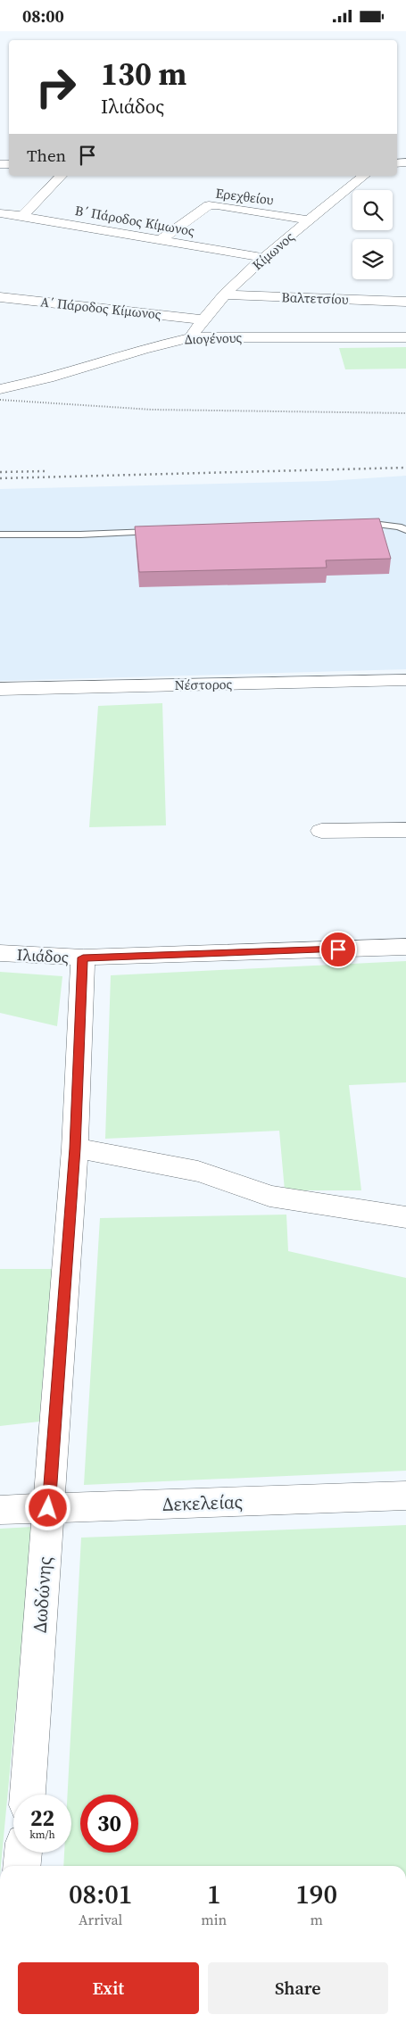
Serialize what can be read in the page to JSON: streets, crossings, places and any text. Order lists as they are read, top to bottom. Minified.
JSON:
{"streets":{"street":["Ερεχθείου","Β΄ Πάροδος Κίμωνος","Κίμωνος","Βαλτετσίου","Α΄ Πάροδος Κίμωνος","Διογένους","Νέστορος","Ιλιάδος","Δεκελείας","Δωδώνης"]},"crossings":[["Ερεχθείου","Β΄ Πάροδος Κίμωνος"],["Ερεχθείου","Κίμωνος"],["Β΄ Πάροδος Κίμωνος","Κίμωνος"],["Κίμωνος","Βαλτετσίου"],["Κίμωνος","Α΄ Πάροδος Κίμωνος"],["Κίμωνος","Διογένους"],["Ιλιάδος","Δωδώνης"],["Δεκελείας","Δωδώνης"]],"page":{"status":"08:00","turn":["130 m","Ιλιάδος"],"then":"Then","speed":"22 km/h","limit":"30","eta":["08:01","Arrival","1","min","190","m"],"buttons":["Exit","Share"]}}
